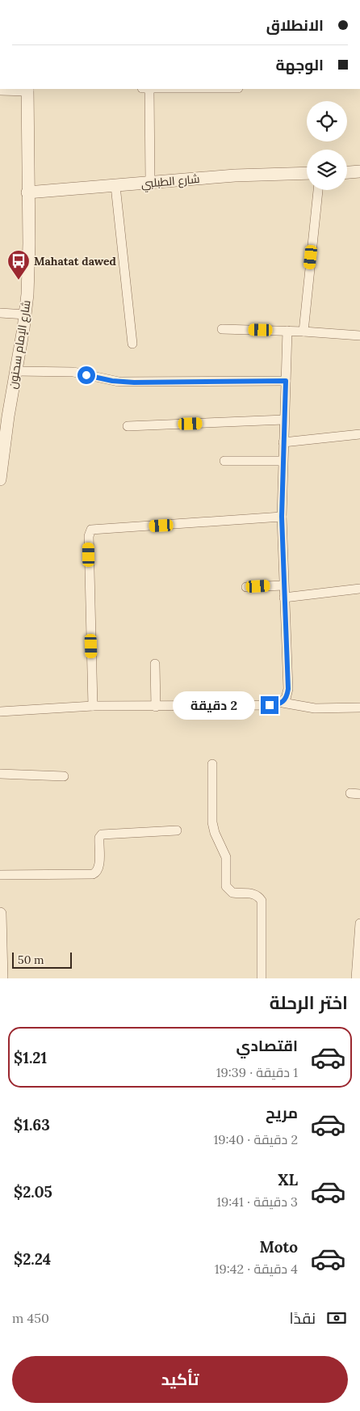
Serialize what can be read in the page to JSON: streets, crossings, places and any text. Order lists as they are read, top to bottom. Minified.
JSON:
{"streets":{"street":["شارع الطبلبي","شارع الإمام سحنون"]},"crossings":[["شارع الطبلبي","شارع الإمام سحنون"]],"places":{"bus stop":["Mahatat dawed"]},"scale_bar":"50 m","page":{"banner":["الانطلاق","الوجهة"],"bubble":"2 دقيقة","scale":"50 m","heading":"اختر الرحلة","list":[{"name":"اقتصادي","note":"1 دقيقة · 19:39","value":"$1.21"},{"name":"مريح","note":"2 دقيقة · 19:40","value":"$1.63"},{"name":"XL","note":"3 دقيقة · 19:41","value":"$2.05"},{"name":"Moto","note":"4 دقيقة · 19:42","value":"$2.24"}],"pay":["نقدًا","450 m"],"buttons":"تأكيد"}}
